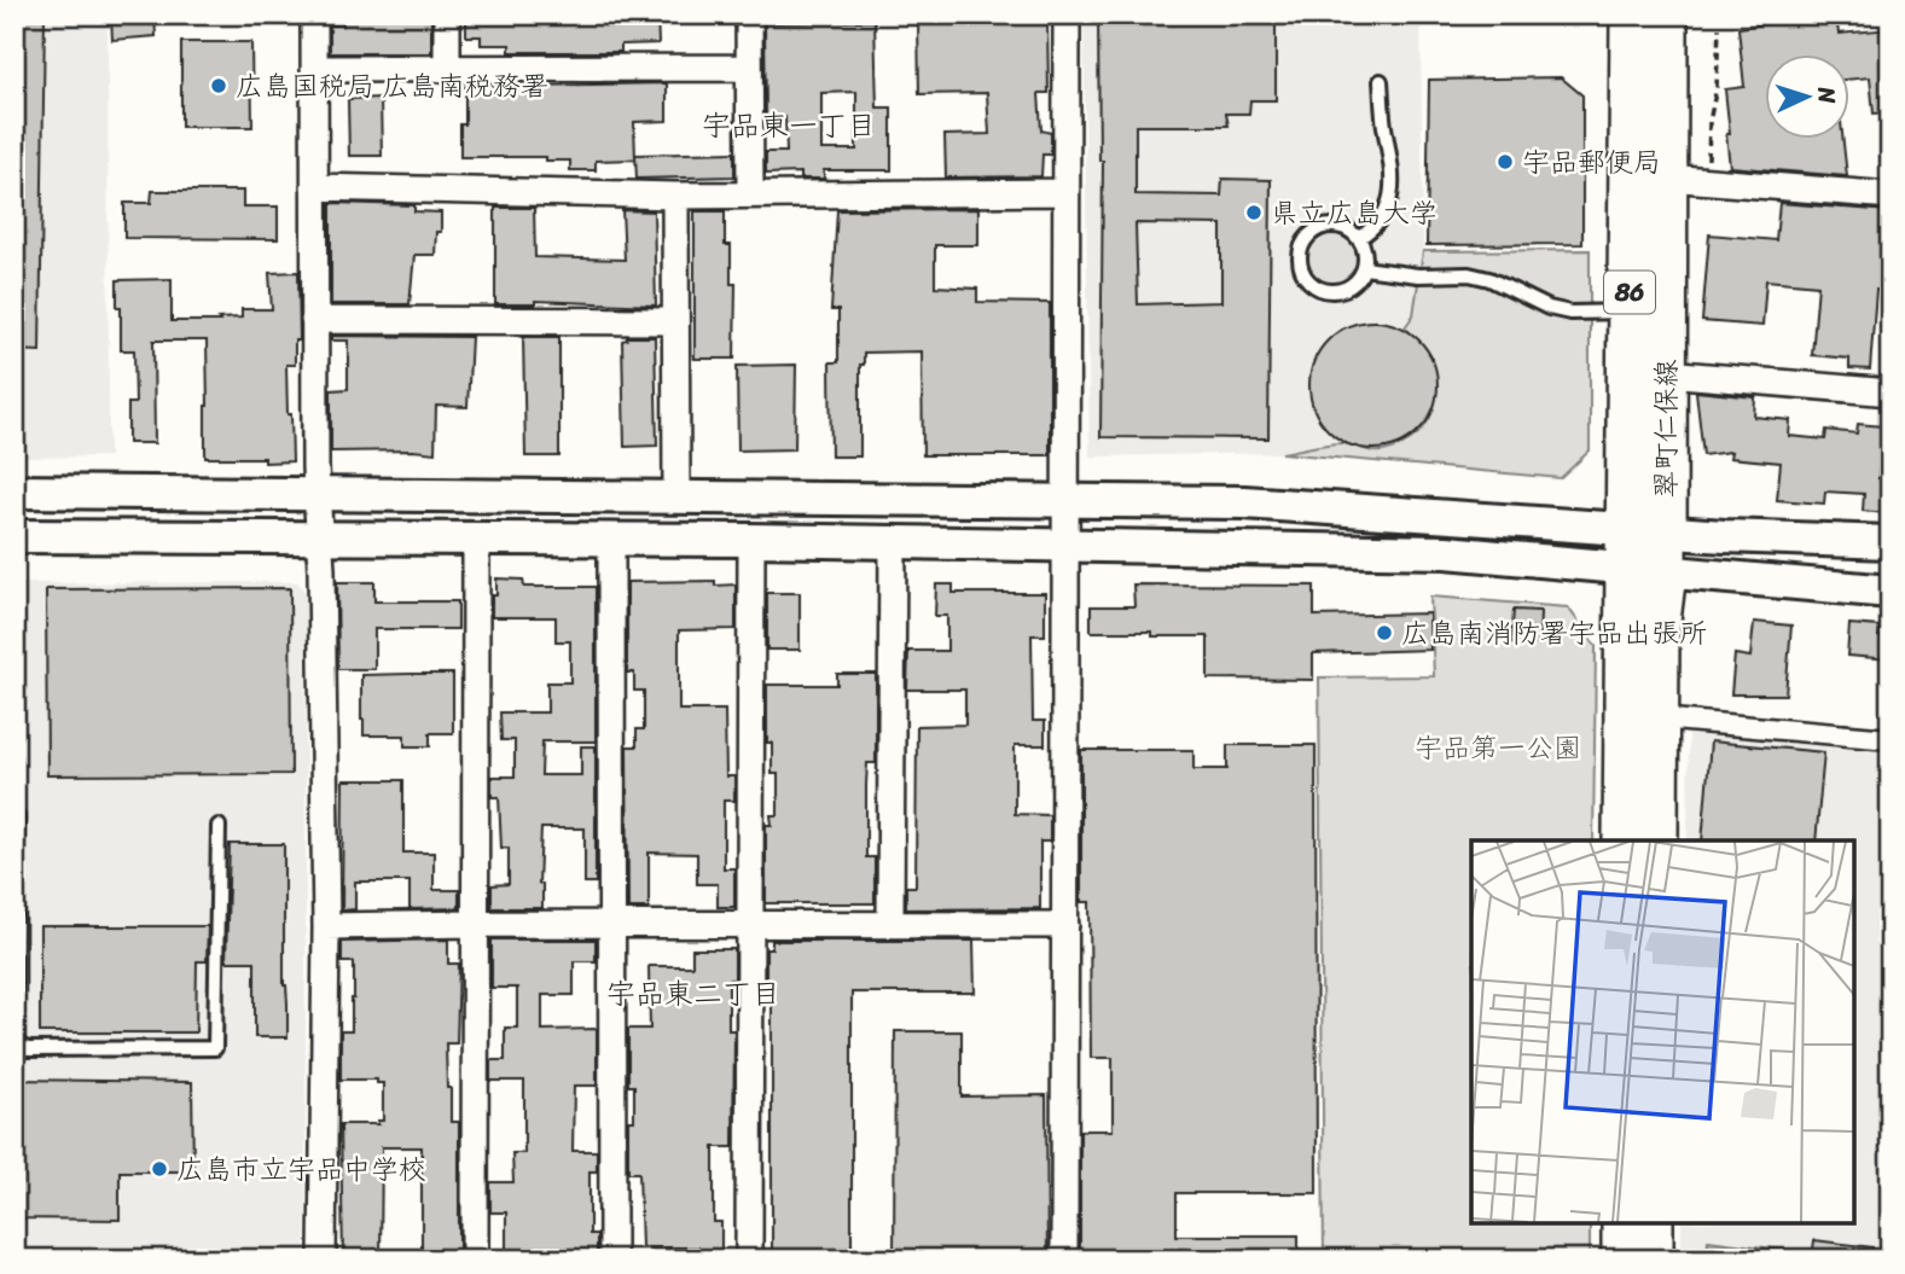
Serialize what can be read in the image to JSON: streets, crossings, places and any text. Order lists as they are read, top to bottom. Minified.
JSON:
{"streets":{"main road":["86","翠町仁保線"]},"districts":["宇品東一丁目","宇品東二丁目"],"parks":["宇品第一公園"],"places":["広島国税局 広島南税務署","宇品郵便局","県立広島大学","広島南消防署宇品出張所","広島市立宇品中学校"],"north":"right"}
